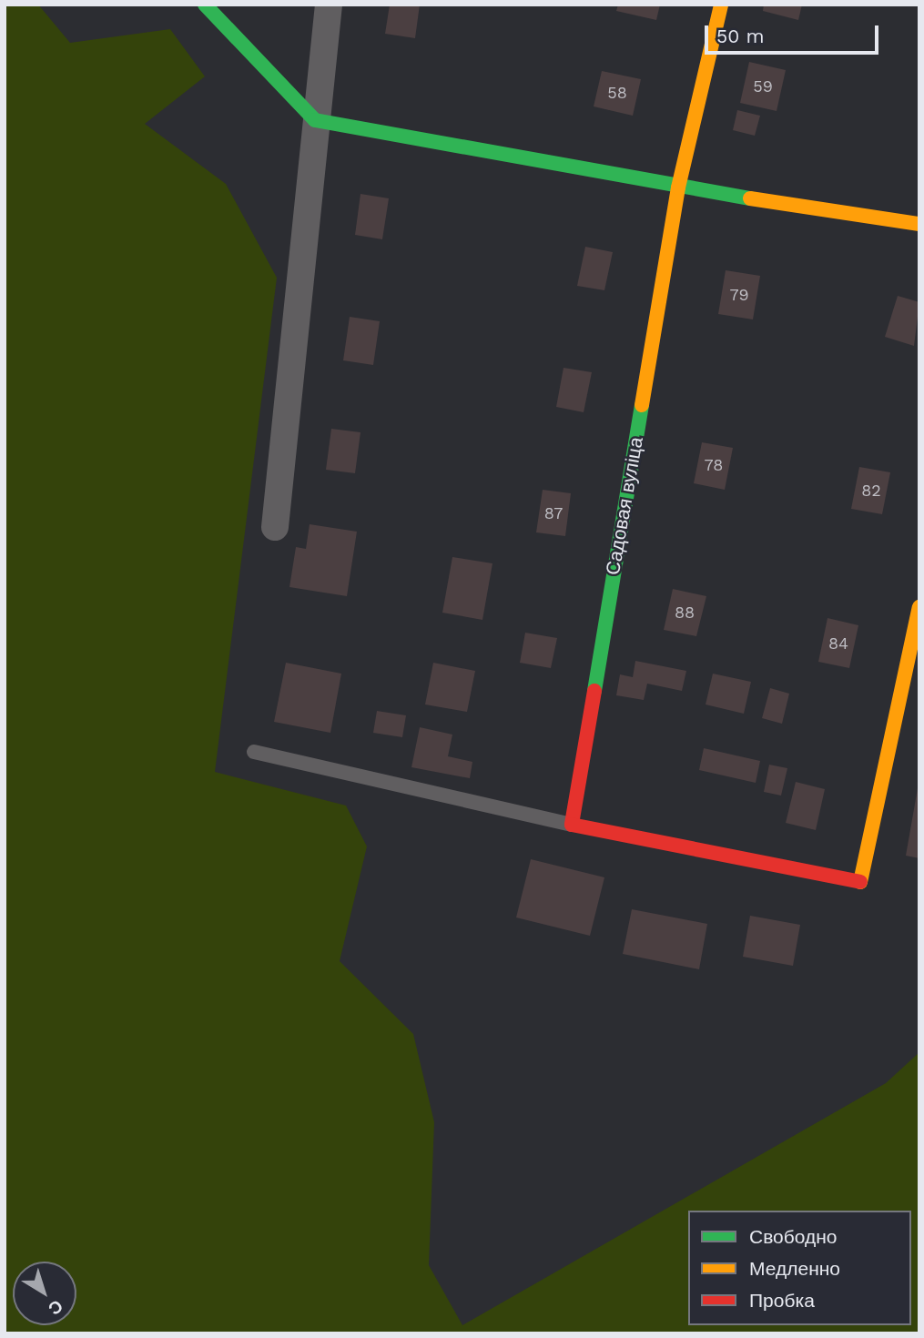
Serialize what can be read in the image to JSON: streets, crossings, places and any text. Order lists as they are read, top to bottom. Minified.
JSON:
{"streets":{"street":["Садовая вуліца"]},"house_numbers":["59","58","79","78","82","87","88","84"],"legend":["Свободно","Медленно","Пробка"],"scale_bar":"50 m","north":"bottom right"}
